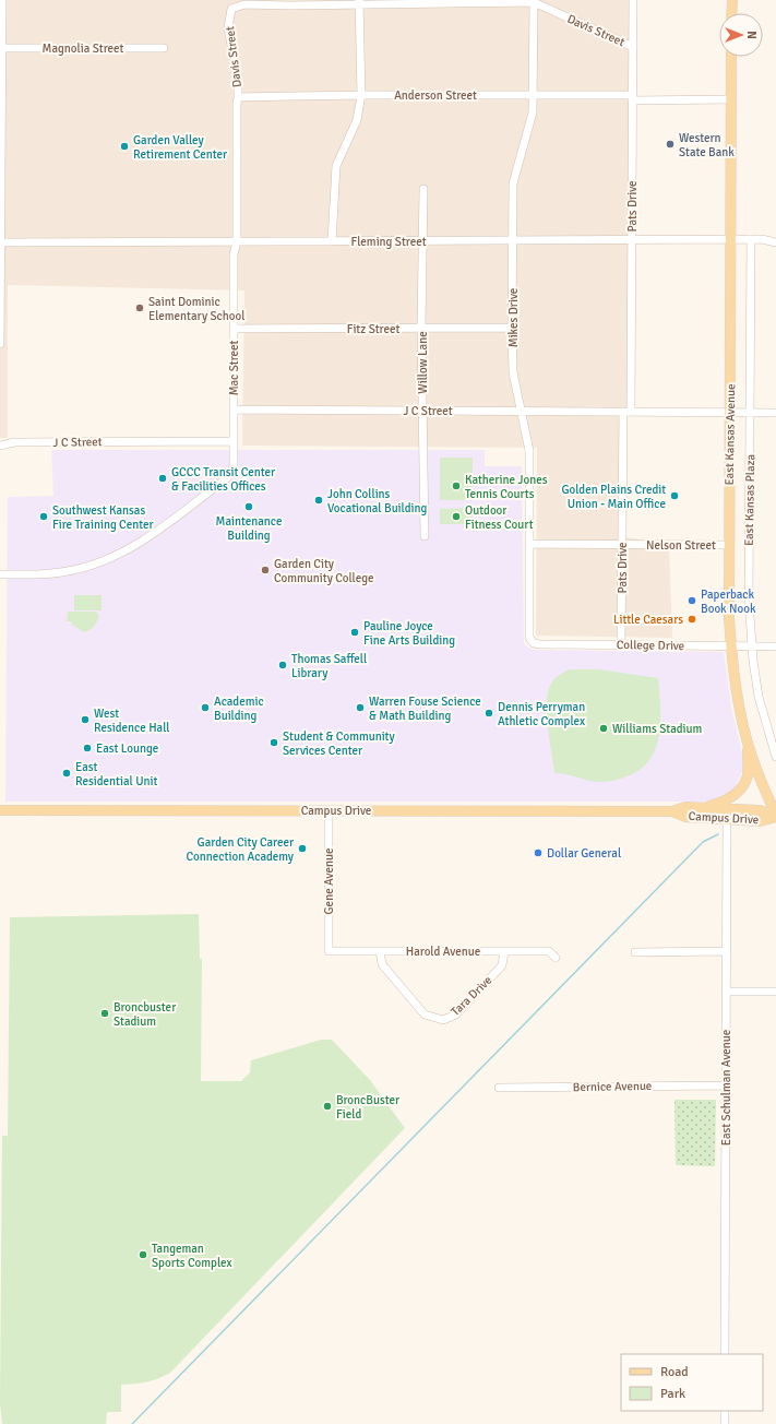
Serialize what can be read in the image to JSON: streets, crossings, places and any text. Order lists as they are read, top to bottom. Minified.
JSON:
{"streets":{"main road":["East Kansas Avenue","Campus Drive"],"street":["Davis Street","Magnolia Street","Anderson Street","Pats Drive","Fleming Street","Mikes Drive","Fitz Street","Willow Lane","Mac Street","J C Street","East Kansas Plaza","Nelson Street","College Drive","Gene Avenue","Harold Avenue","Tara Drive","Bernice Avenue","East Schulman Avenue"]},"crossings":[["Davis Street","Anderson Street"],["Davis Street","Pats Drive"],["Davis Street","Mikes Drive"],["Davis Street","Mac Street"],["Anderson Street","Pats Drive"],["Anderson Street","Mikes Drive"],["Anderson Street","Mac Street"],["Anderson Street","East Kansas Avenue"],["Pats Drive","Fleming Street"],["Pats Drive","J C Street"],["Pats Drive","Nelson Street"],["Pats Drive","College Drive"],["Fleming Street","Mikes Drive"],["Fleming Street","Willow Lane"],["Fleming Street","Mac Street"],["Fleming Street","East Kansas Avenue"],["Fleming Street","East Kansas Plaza"],["Mikes Drive","Fitz Street"],["Mikes Drive","J C Street"],["Mikes Drive","Nelson Street"],["Mikes Drive","College Drive"],["Fitz Street","Willow Lane"],["Fitz Street","Mac Street"],["Willow Lane","J C Street"],["Mac Street","J C Street"],["J C Street","East Kansas Avenue"],["J C Street","East Kansas Plaza"],["East Kansas Avenue","Nelson Street"],["East Kansas Avenue","College Drive"],["East Kansas Avenue","Campus Drive"],["East Kansas Plaza","College Drive"],["Campus Drive","Gene Avenue"],["Campus Drive","East Schulman Avenue"],["Gene Avenue","Harold Avenue"],["Harold Avenue","Tara Drive"],["Bernice Avenue","East Schulman Avenue"]],"places":["Western State Bank","Garden Valley Retirement Center","Saint Dominic Elementary School","GCCC Transit Center & Facilities Offices","Katherine Jones Tennis Courts","Golden Plains Credit Union - Main Office","John Collins Vocational Building","Maintenance Building","Southwest Kansas Fire Training Center","Outdoor Fitness Court","Garden City Community College","Paperback Book Nook","Little Caesars","Pauline Joyce Fine Arts Building","Thomas Saffell Library","Academic Building","Warren Fouse Science & Math Building","Dennis Perryman Athletic Complex","West Residence Hall","Williams Stadium","Student & Community Services Center","East Lounge","East Residential Unit","Garden City Career Connection Academy","Dollar General","Broncbuster Stadium","BroncBuster Field","Tangeman Sports Complex"],"legend":["Road","Park"],"north":"right"}
